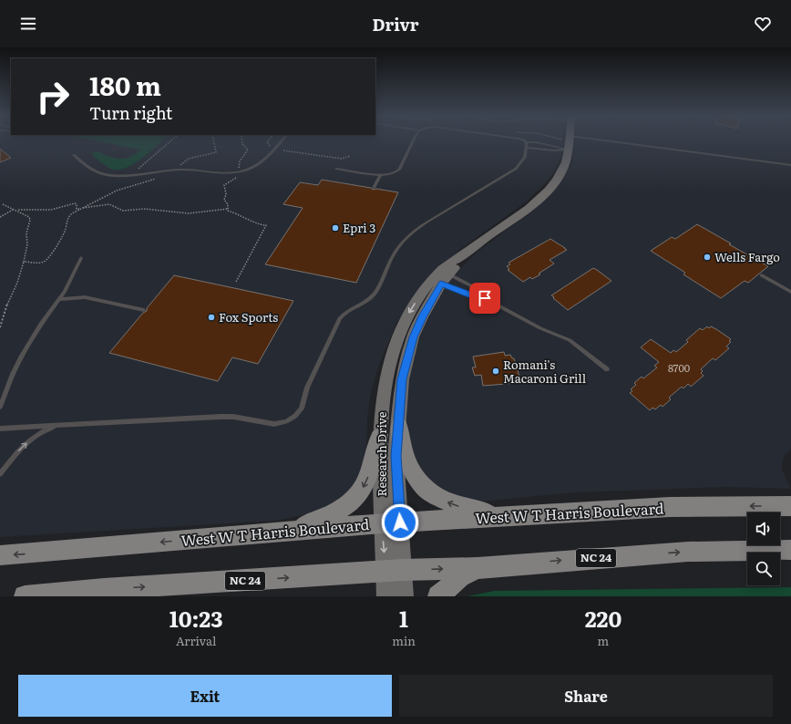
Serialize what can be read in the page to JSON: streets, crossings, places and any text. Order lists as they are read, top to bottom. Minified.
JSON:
{"streets":{"main road":["West W T Harris Boulevard","NC 24"],"street":["Research Drive"]},"crossings":[["Research Drive","West W T Harris Boulevard"]],"places":["Epri 3","Wells Fargo","Fox Sports","Romani's Macaroni Grill"],"house_numbers":["8700"],"page":{"header":"Drivr","turn":["180 m","Turn right"],"eta":["10:23","Arrival","1","min","220","m"],"buttons":["Exit","Share"]}}
